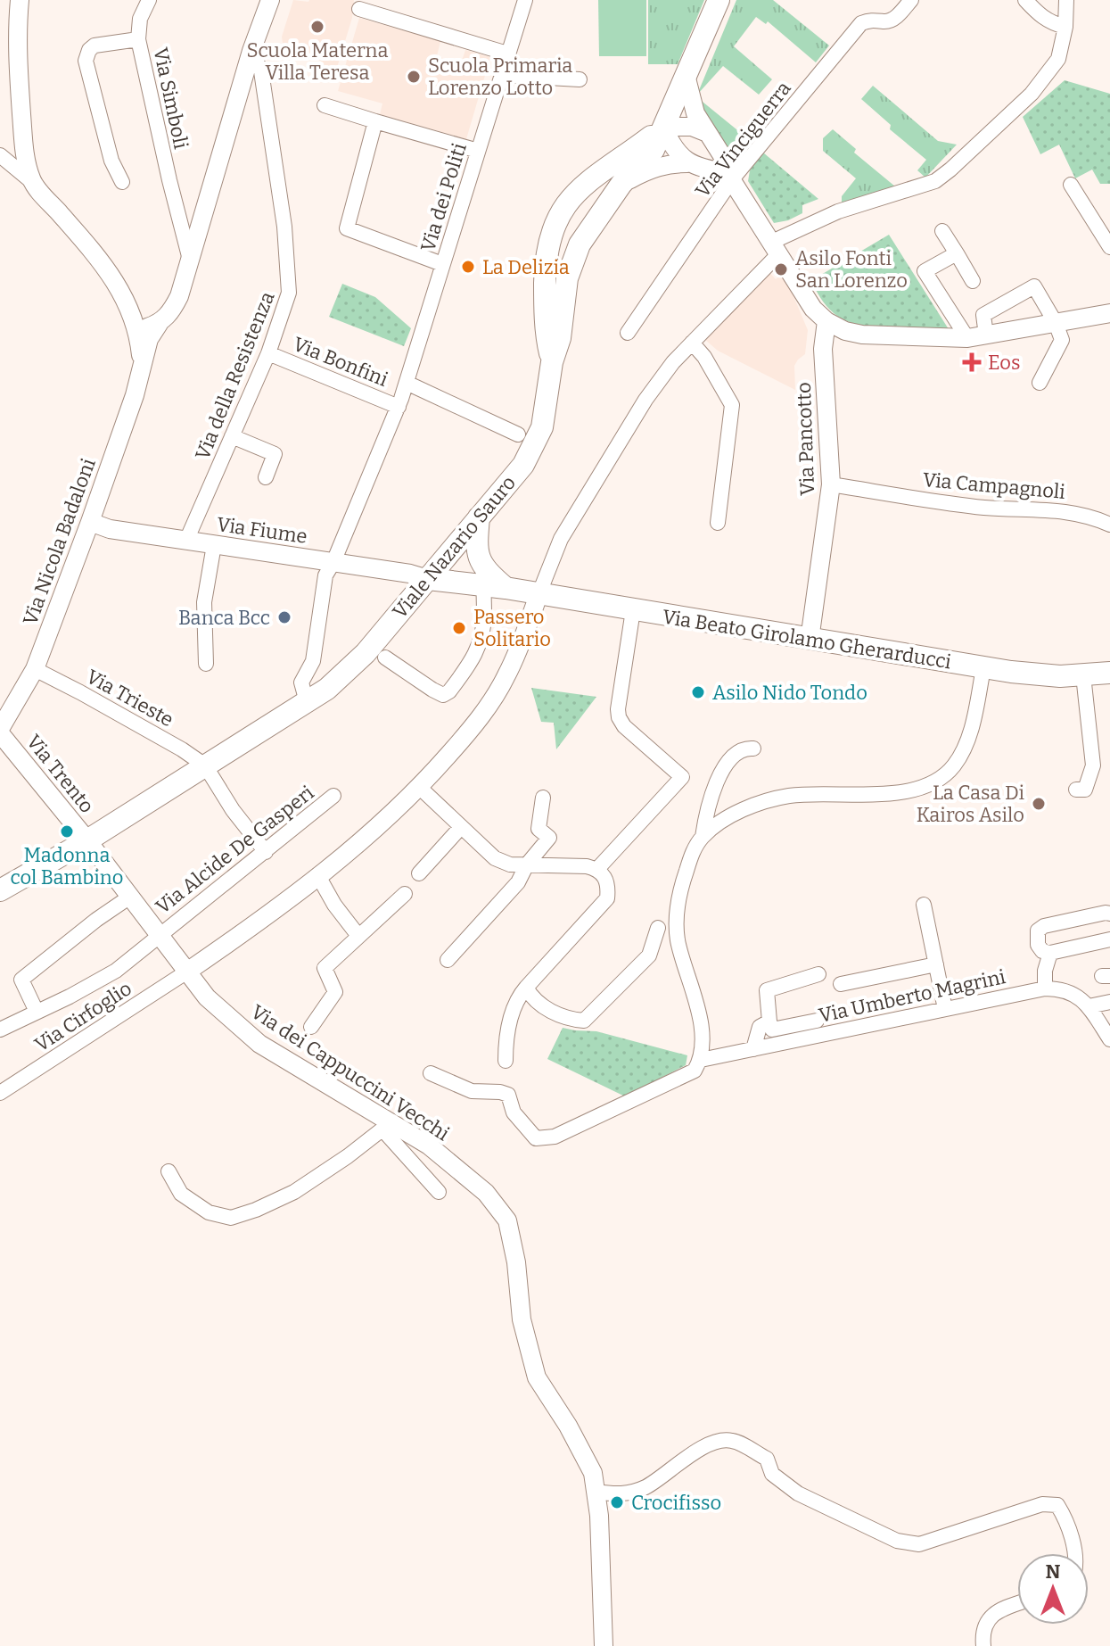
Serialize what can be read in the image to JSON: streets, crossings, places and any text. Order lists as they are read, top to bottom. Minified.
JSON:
{"streets":{"main road":["Viale Nazario Sauro","Via Beato Girolamo Gherarducci"],"street":["Via Simboli","Via Vinciguerra","Via dei Politi","Via Bonfini","Via della Resistenza","Via Pancotto","Via Campagnoli","Via Fiume","Via Nicola Badaloni","Via Trieste","Via Trento","Via Alcide De Gasperi","Via Umberto Magrini","Via Cirfoglio","Via dei Cappuccini Vecchi"]},"crossings":[["Via dei Politi","Via Bonfini"],["Via dei Politi","Via Fiume"],["Via Bonfini","Via della Resistenza"],["Via della Resistenza","Via Fiume"],["Via Pancotto","Via Campagnoli"],["Via Pancotto","Via Beato Girolamo Gherarducci"],["Via Fiume","Via Nicola Badaloni"],["Via Fiume","Viale Nazario Sauro"],["Via Nicola Badaloni","Via Trieste"],["Via Nicola Badaloni","Via Trento"],["Viale Nazario Sauro","Via Trieste"],["Viale Nazario Sauro","Via Trento"],["Viale Nazario Sauro","Via dei Cappuccini Vecchi"],["Via Trento","Via dei Cappuccini Vecchi"],["Via Alcide De Gasperi","Via dei Cappuccini Vecchi"],["Via Cirfoglio","Via dei Cappuccini Vecchi"]],"places":{"other":["Scuola Materna Villa Teresa","Scuola Primaria Lorenzo Lotto","La Delizia","Asilo Fonti San Lorenzo","Banca Bcc","Passero Solitario","Asilo Nido Tondo","La Casa Di Kairos Asilo","Madonna col Bambino","Crocifisso"],"health":["Eos"]},"north":"top"}
